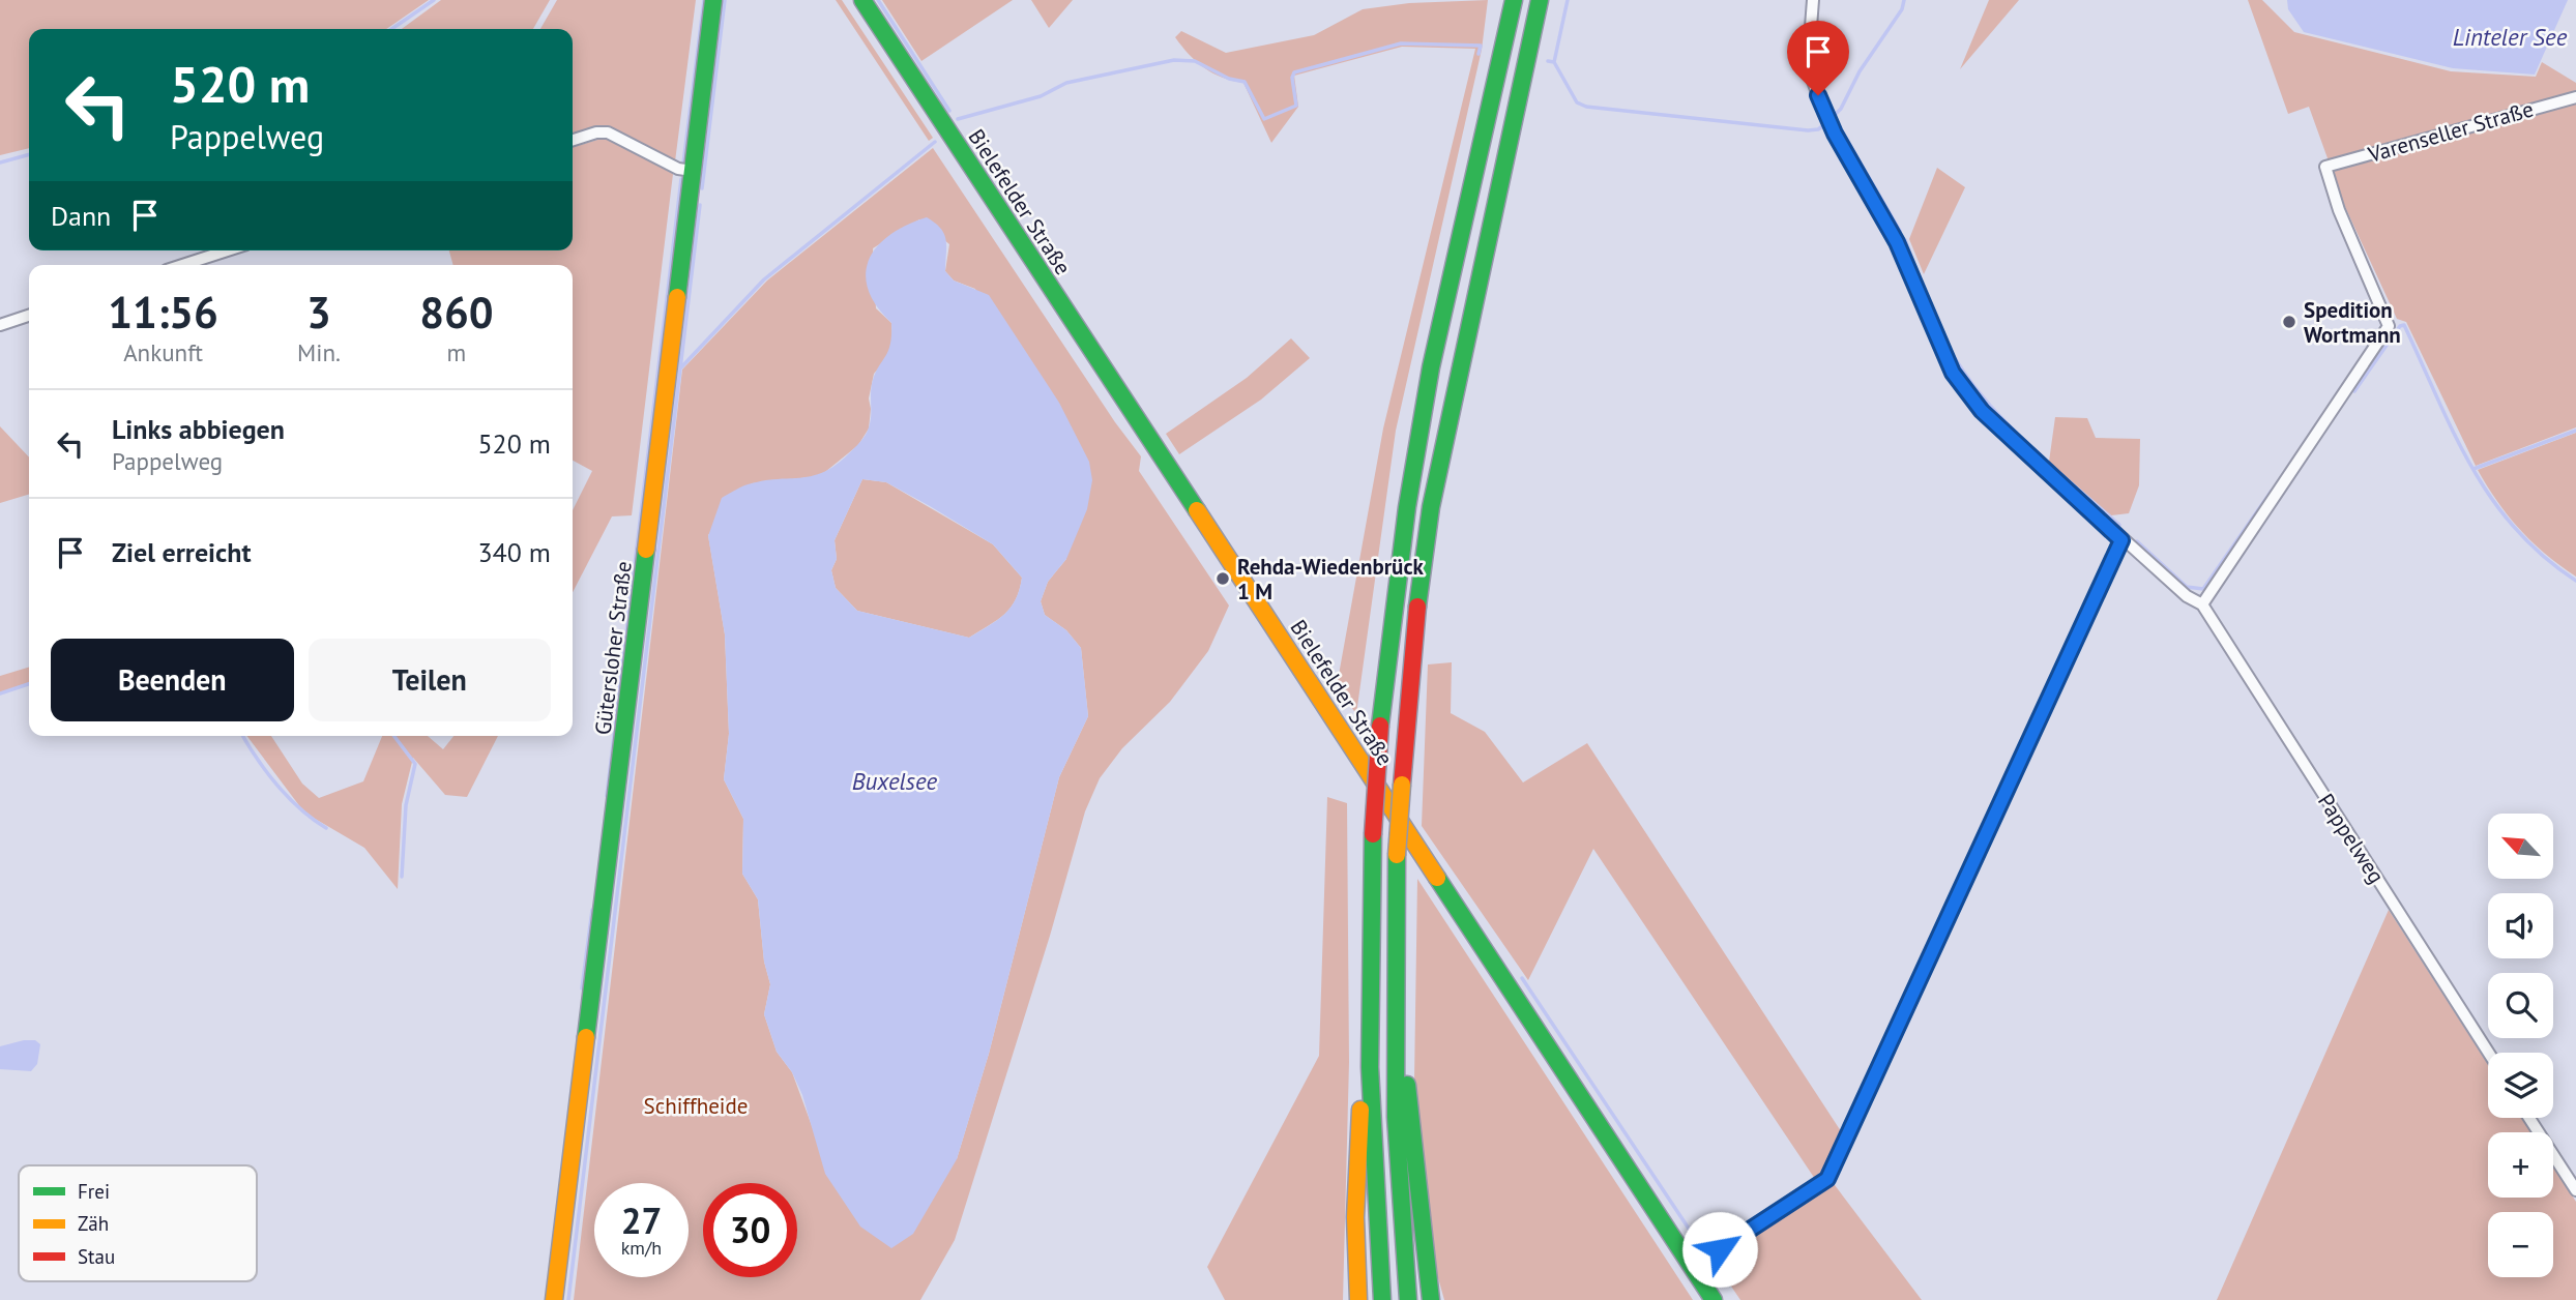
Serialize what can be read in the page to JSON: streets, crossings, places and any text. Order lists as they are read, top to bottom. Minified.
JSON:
{"streets":{"main road":["Bielefelder Straße","Gütersloher Straße"],"street":["Varenseller Straße","Pappelweg"]},"crossings":[["Varenseller Straße","Pappelweg"]],"water":["Linteler See","Buxelsee"],"parks":["Schiffheide"],"places":["Spedition Wortmann","Rehda-Wiedenbrück 1 M"],"legend":["Frei","Zäh","Stau"],"north":"top left","page":{"turn":["520 m","Pappelweg"],"then":"Dann","eta":["11:56","Ankunft","3","Min.","860","m"],"list":[{"name":"Links abbiegen","note":"Pappelweg","value":"520 m"},{"name":"Ziel erreicht","value":"340 m"}],"buttons":["Beenden","Teilen"],"map_buttons":["+","−"],"speed":"27 km/h","limit":"30"}}
